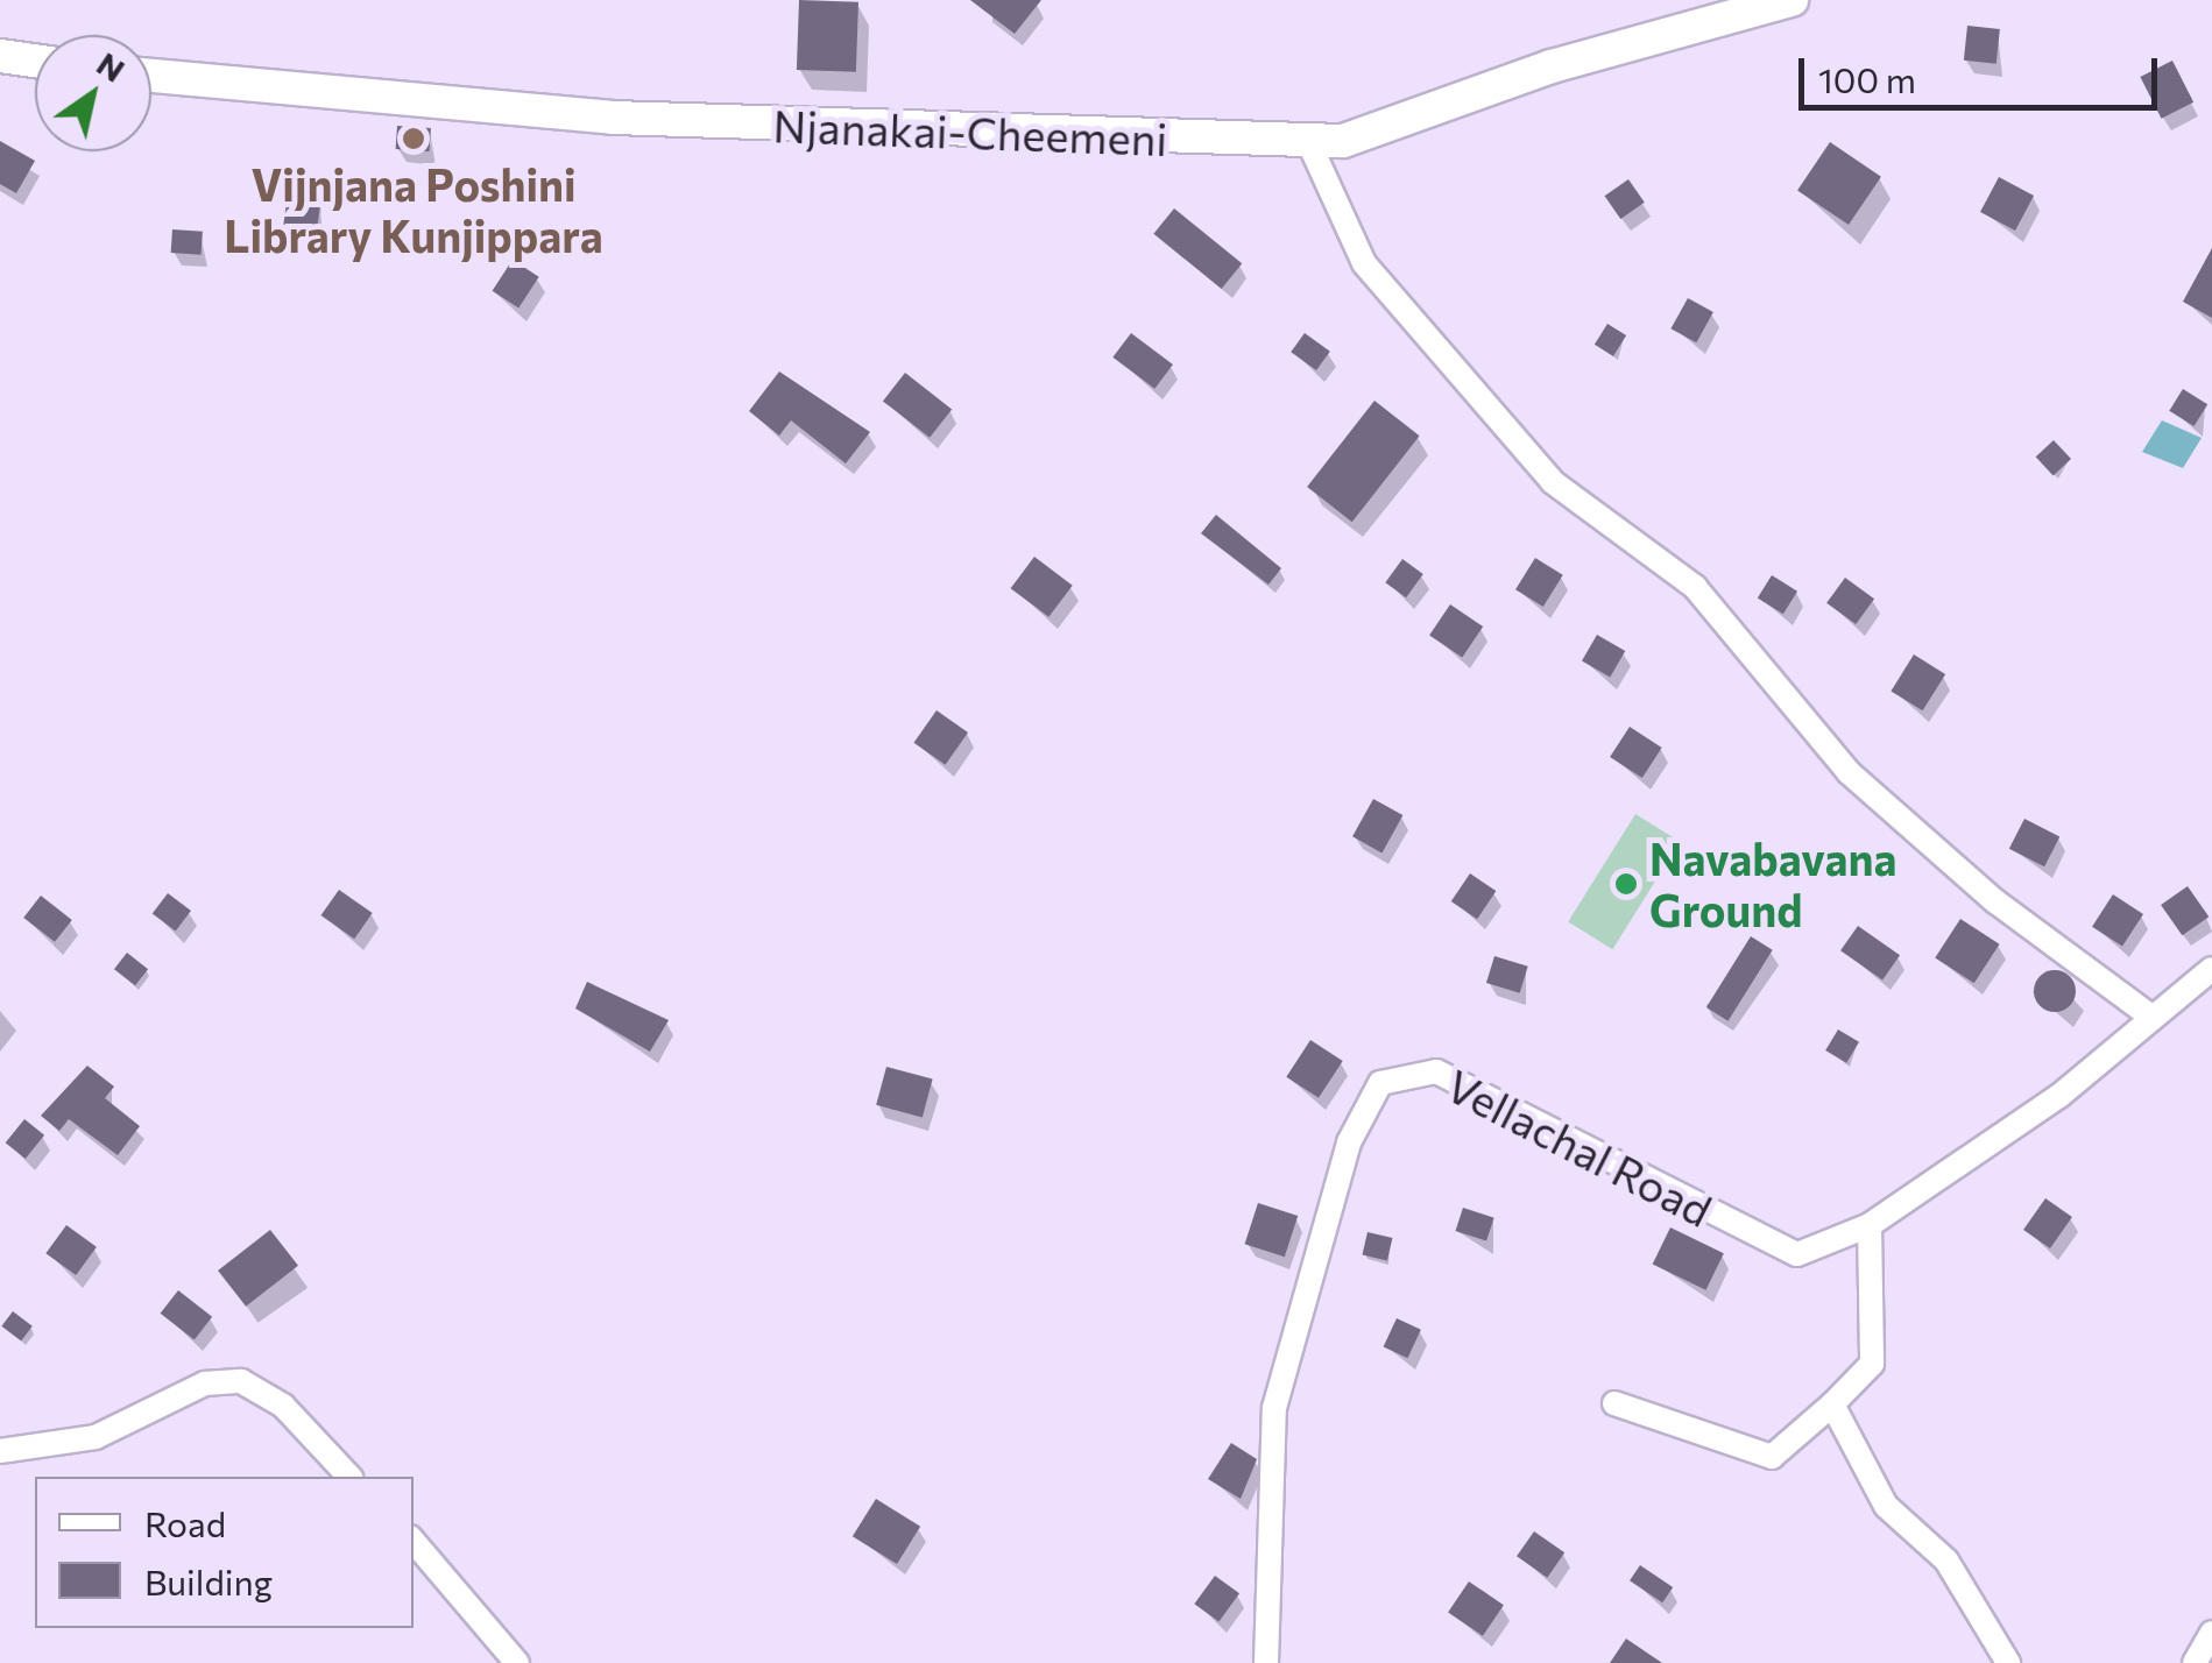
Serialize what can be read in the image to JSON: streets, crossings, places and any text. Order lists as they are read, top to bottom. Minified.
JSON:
{"streets":{"main road":["Njanakai-Cheemeni"],"street":["Vellachal Road"]},"places":["Vijnjana Poshini Library Kunjippara","Navabavana Ground"],"legend":["Road","Building"],"scale_bar":"100 m","north":"top right"}
